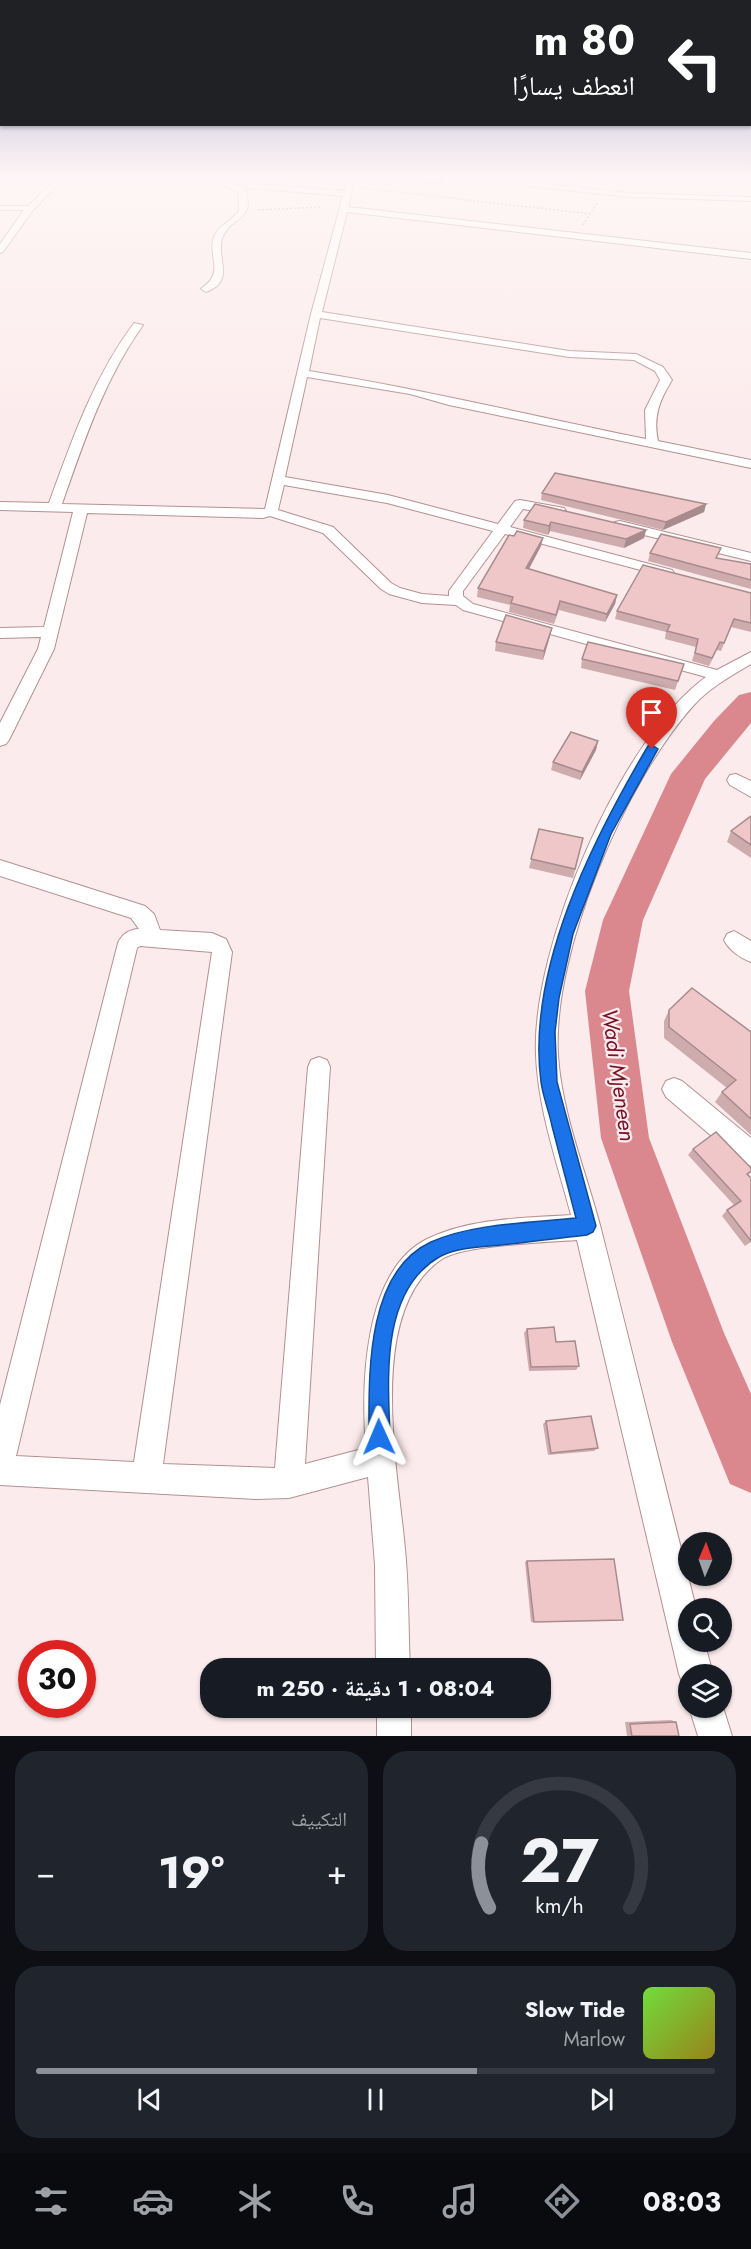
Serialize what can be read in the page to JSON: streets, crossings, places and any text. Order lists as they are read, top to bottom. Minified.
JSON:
{"water":["Wadi Mjeneen"],"north":"top","page":{"turn":["80 m","انعطف يسارًا"],"limit":"30","trip":"08:04 · 1 دقيقة · 250 m","tile":"التكييف","heat":["−","19°","+"],"song":["Slow Tide","Marlow"],"tabs":"08:03","gauge":["27","km/h"]}}
